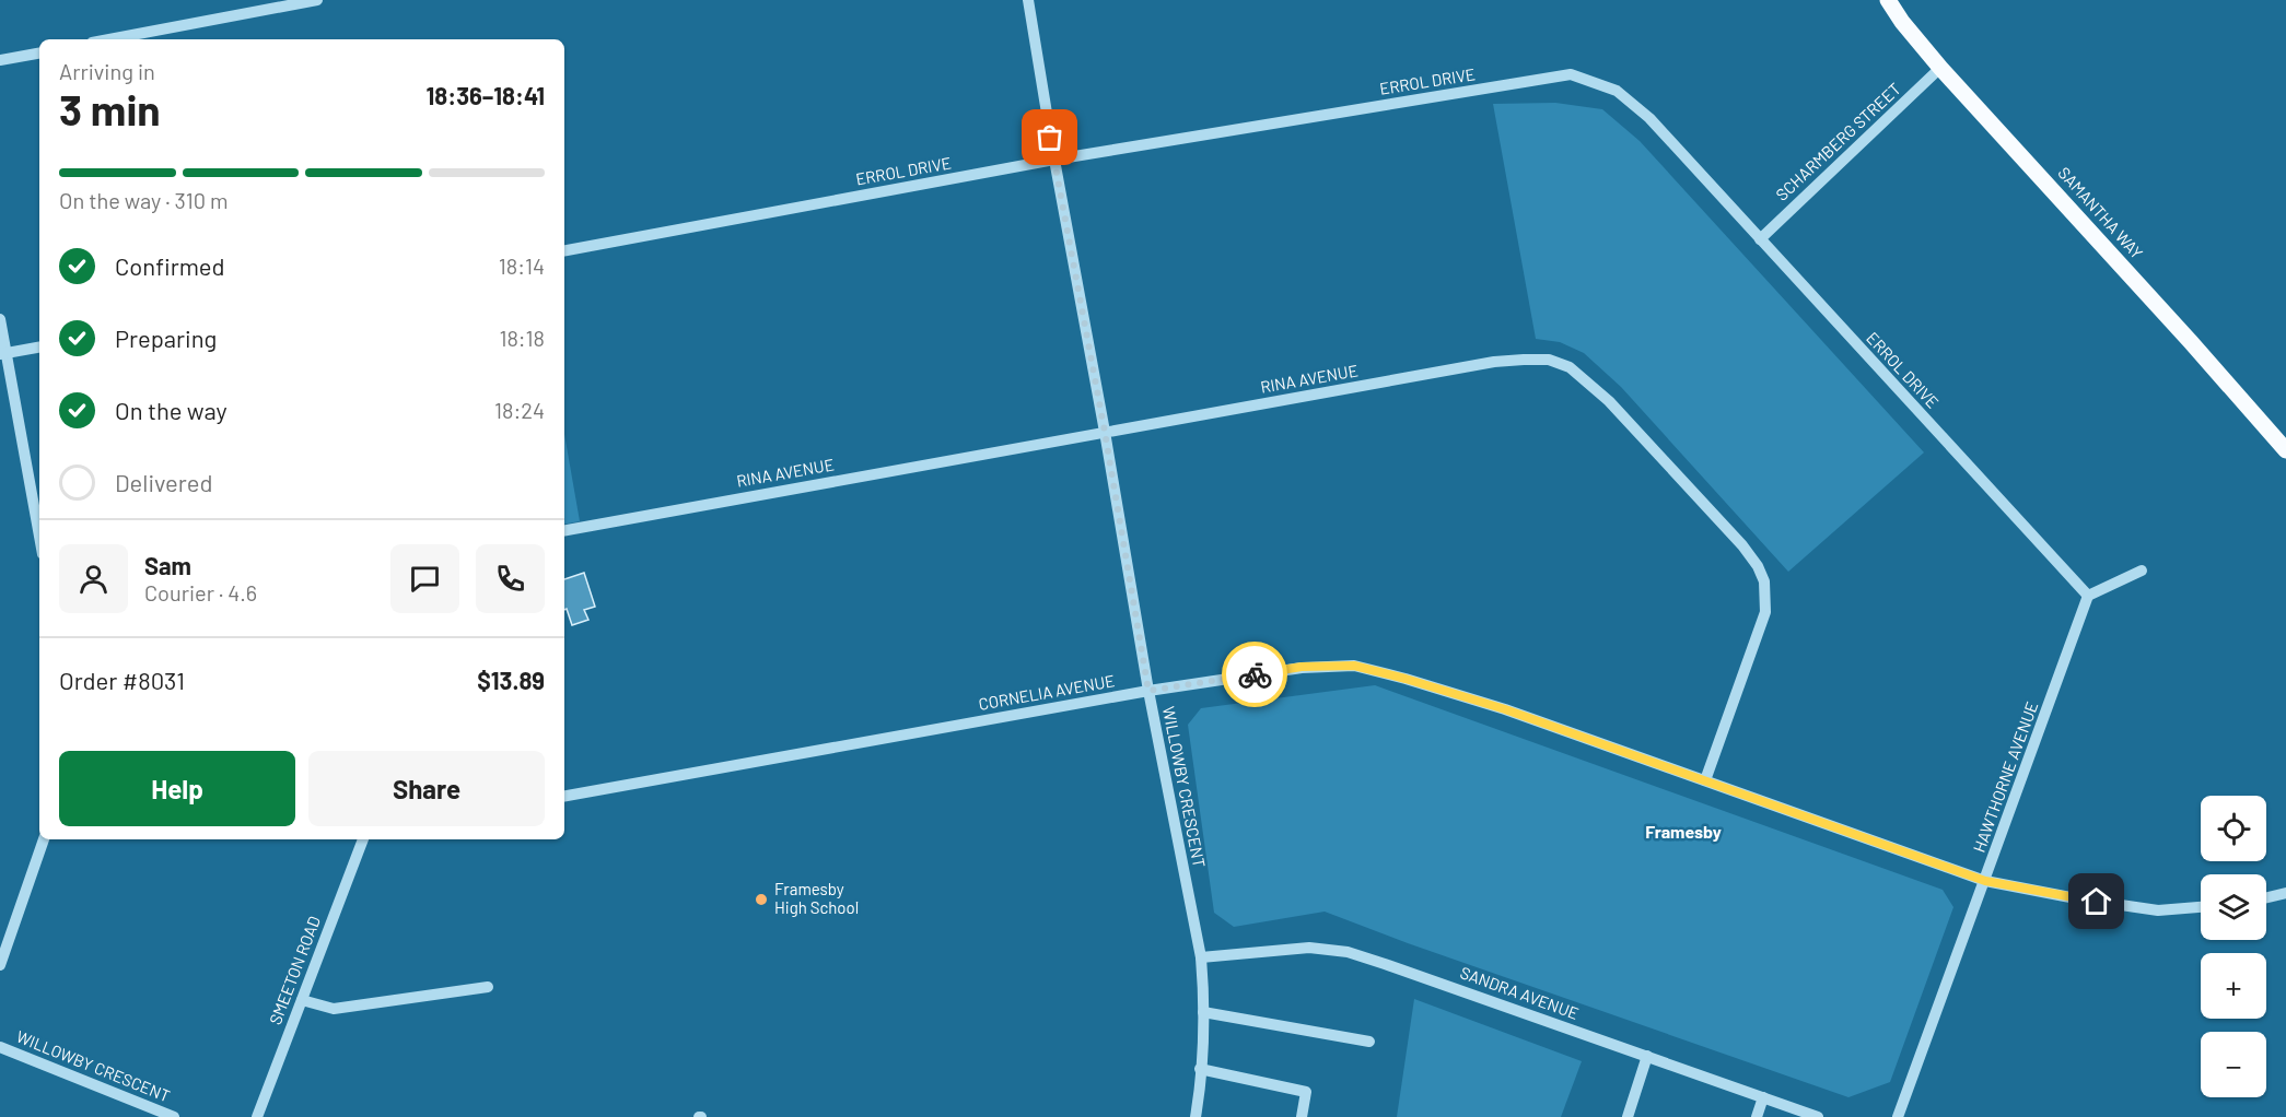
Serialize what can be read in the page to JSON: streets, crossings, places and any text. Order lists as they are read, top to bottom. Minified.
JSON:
{"streets":{"main road":["SAMANTHA WAY"],"street":["ERROL DRIVE","SCHARMBERG STREET","RINA AVENUE","CORNELIA AVENUE","HAWTHORNE AVENUE","WILLOWBY CRESCENT","SMEETON ROAD","SANDRA AVENUE"]},"crossings":[["ERROL DRIVE","SCHARMBERG STREET"],["ERROL DRIVE","HAWTHORNE AVENUE"],["ERROL DRIVE","WILLOWBY CRESCENT"],["SCHARMBERG STREET","SAMANTHA WAY"],["RINA AVENUE","CORNELIA AVENUE"],["RINA AVENUE","WILLOWBY CRESCENT"],["CORNELIA AVENUE","HAWTHORNE AVENUE"],["CORNELIA AVENUE","WILLOWBY CRESCENT"],["WILLOWBY CRESCENT","SANDRA AVENUE"]],"districts":["Framesby"],"places":["Framesby High School"],"page":{"heading":["3 min","Arriving in","18:36–18:41"],"panel":["Sam","Courier · 4.6","Order #8031","$13.89"],"bar":"On the way · 310 m","list":[["Confirmed","18:14"],["Preparing","18:18"],["On the way","18:24"],"Delivered"],"buttons":["Help","Share"],"map_buttons":["+","−"]}}
